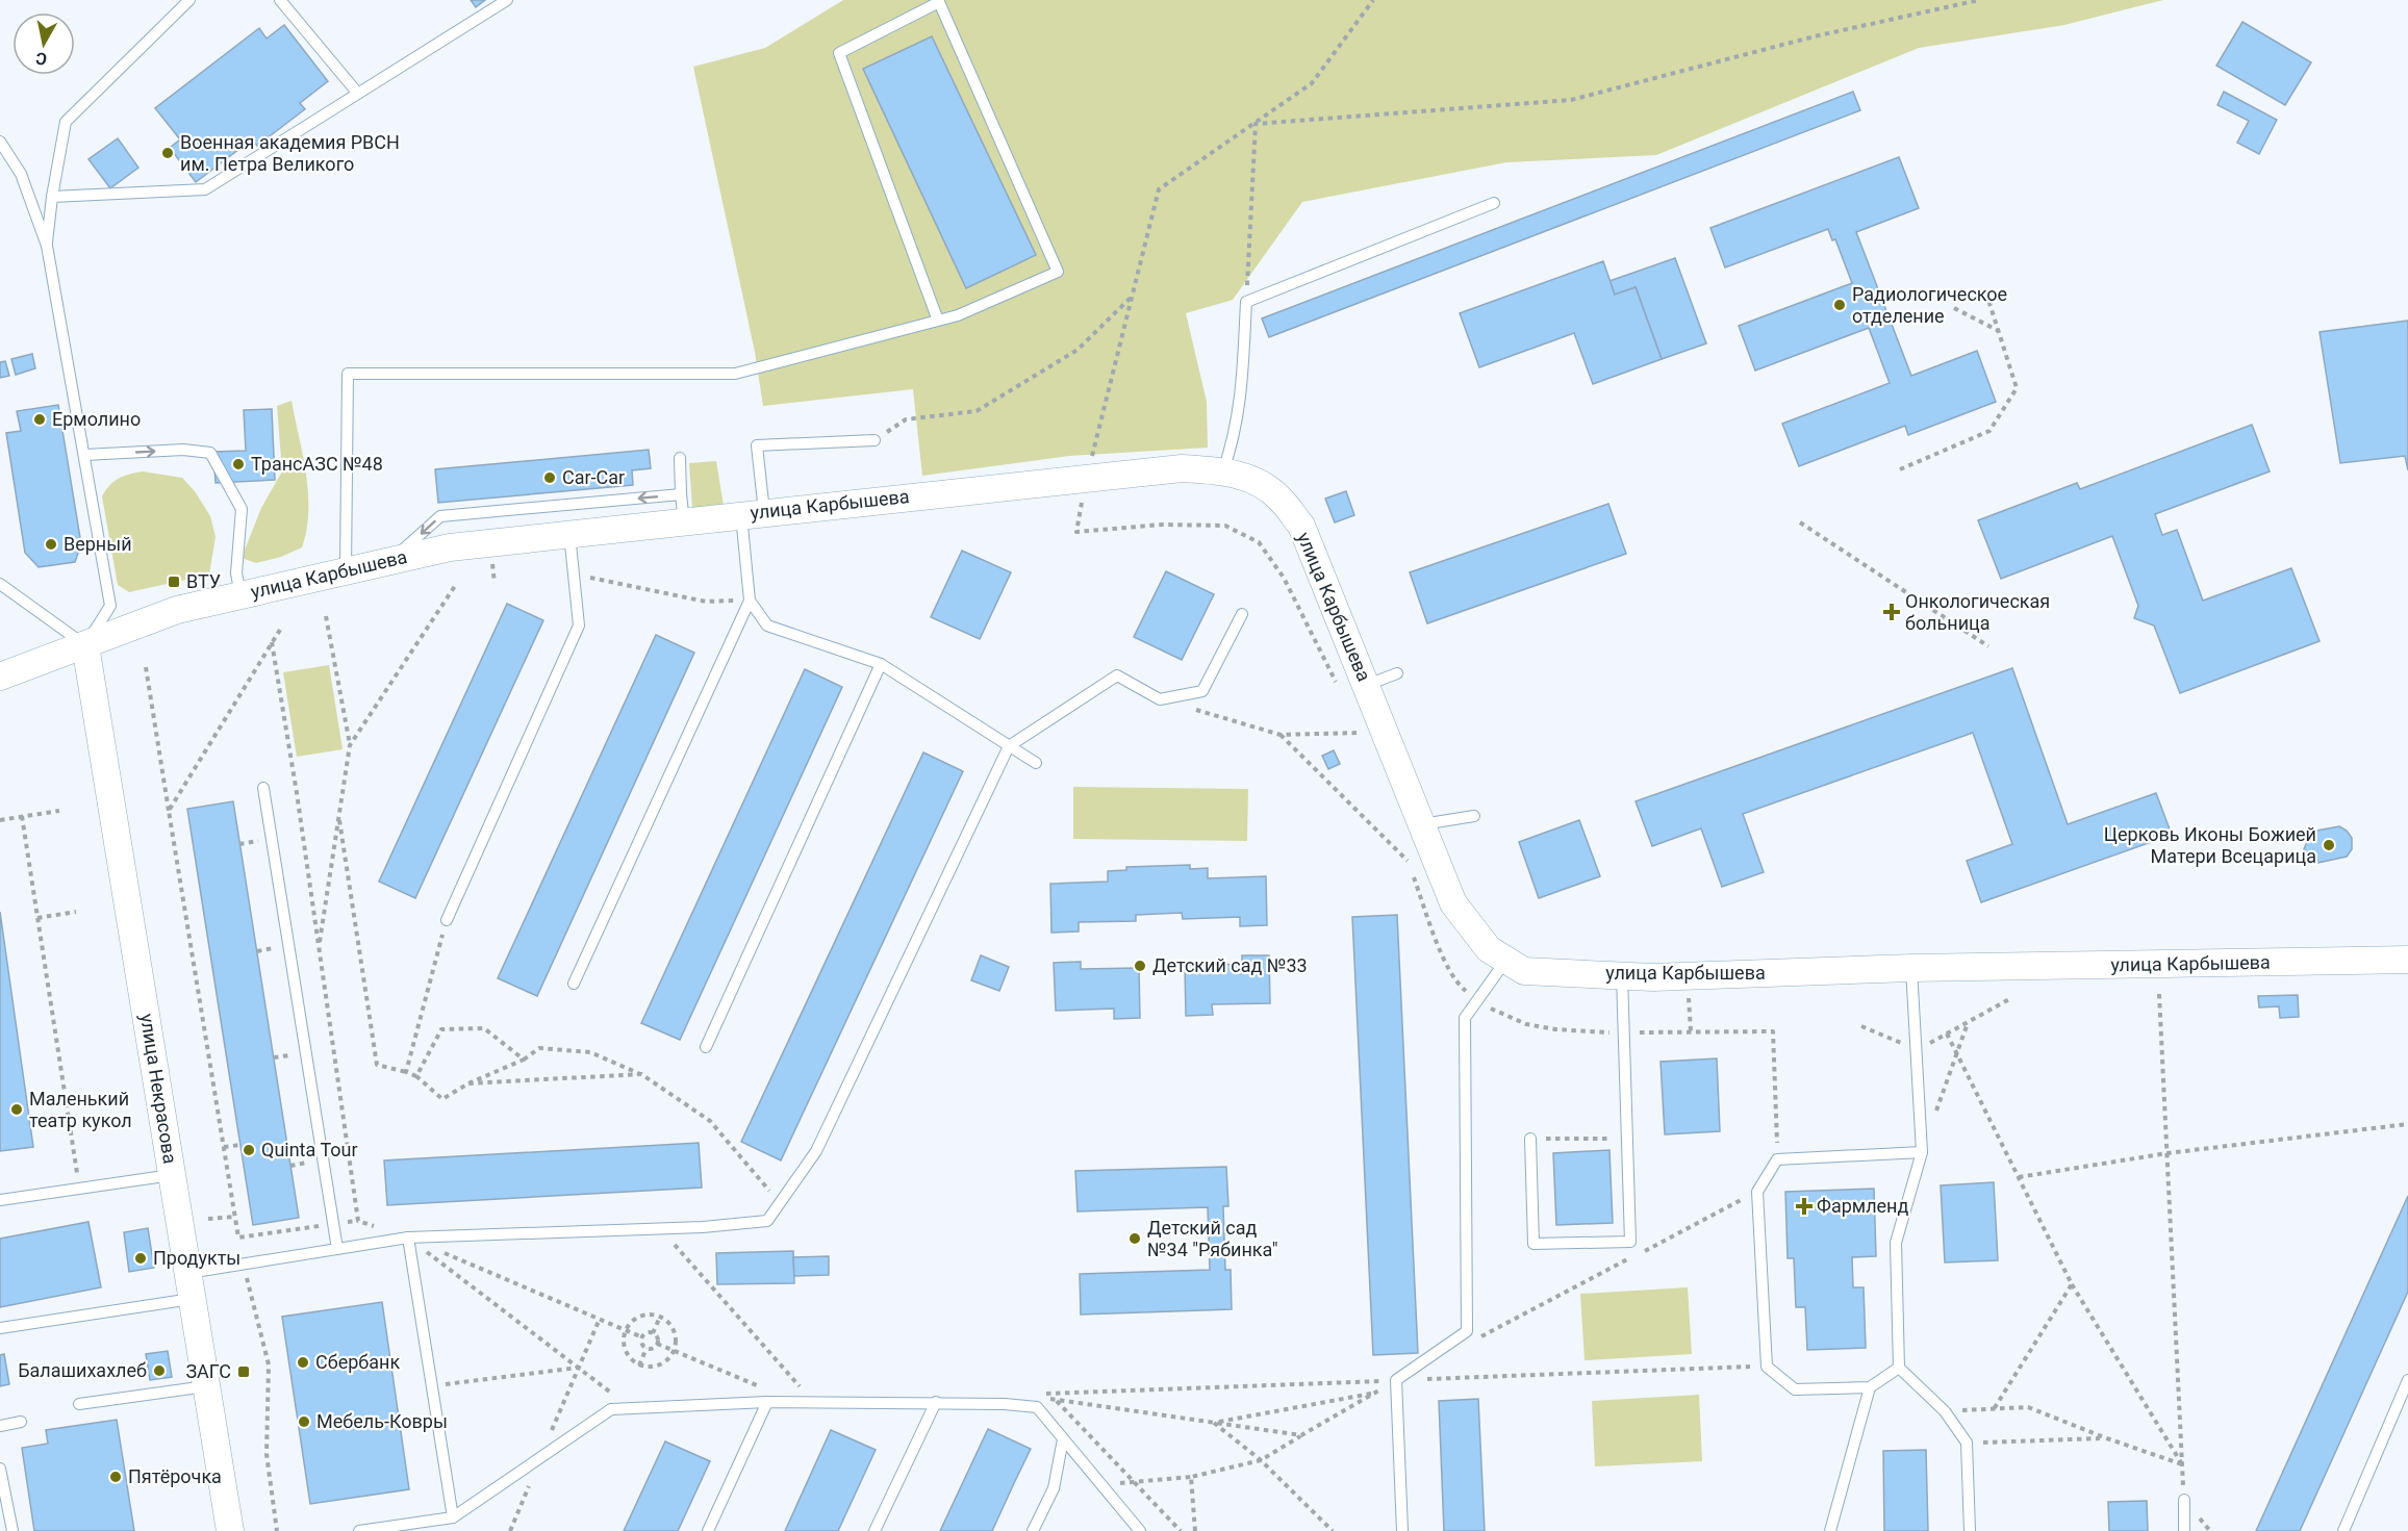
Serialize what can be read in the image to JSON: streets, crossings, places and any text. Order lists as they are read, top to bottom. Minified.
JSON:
{"streets":{"street":["улица Карбышева","улица Некрасова"]},"crossings":[["улица Карбышева","улица Некрасова"]],"places":{"other":["Военная академия РВСН им. Петра Великого","Радиологическое отделение","Ермолино","ТрансАЗС №48","Car-Car","Верный","Церковь Иконы Божией Матери Всецарица","Детский сад №33","Маленький театр кукол","Quinta Tour","Детский сад №34 \"Рябинка\"","Продукты","Сбербанк","Балашихахлеб","Мебель-Ковры","Пятёрочка"],"transit":["ВТУ","ЗАГС"],"health":["Онкологическая больница","Фармленд"]},"north":"bottom"}
